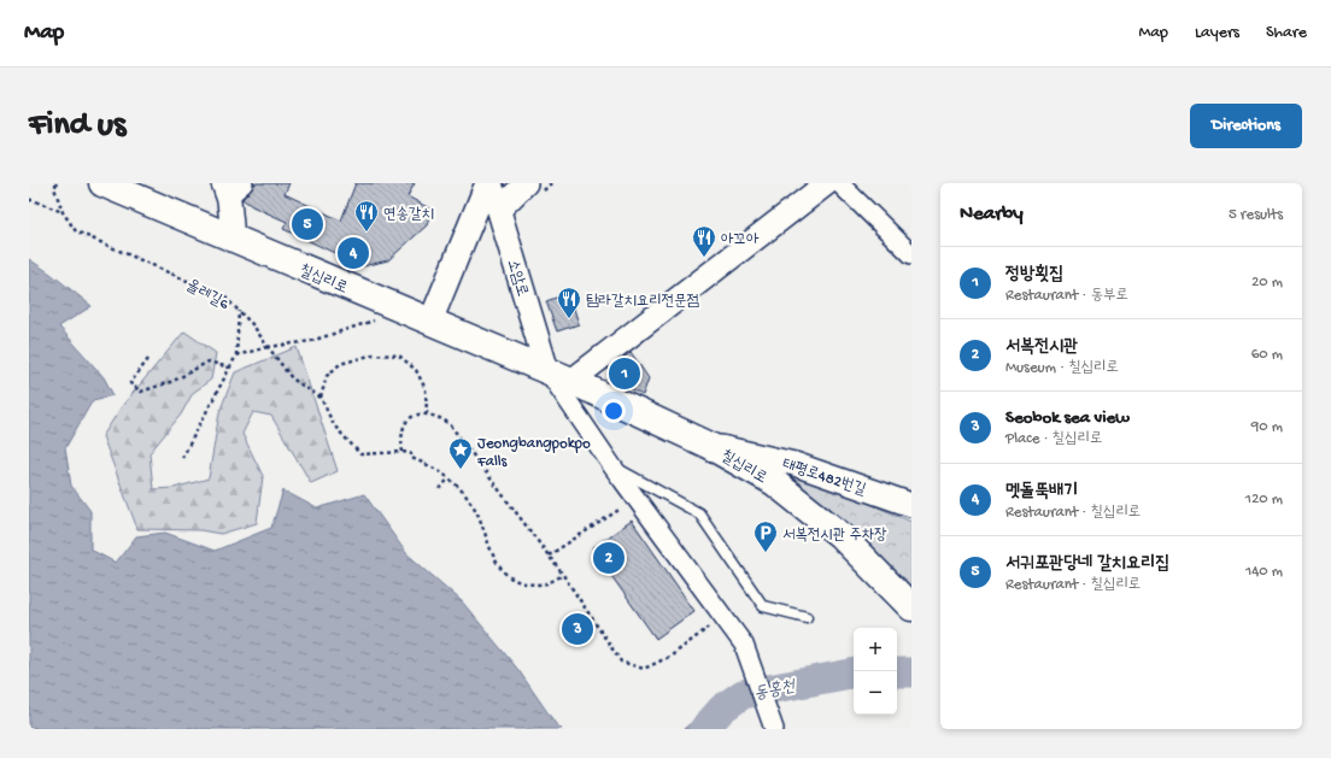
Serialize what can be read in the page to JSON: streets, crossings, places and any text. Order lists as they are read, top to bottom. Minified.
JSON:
{"streets":{"main road":["칠십리로"],"street":["소암로","태평로482번길"],"path":["올레길6"]},"crossings":[["칠십리로","소암로"],["칠십리로","태평로482번길"]],"water":["동홍천"],"places":{"restaurant":["연송갈치","아꼬아","탐라갈치요리전문점"],"place":["Jeongbangpokpo Falls"],"parking":["서복전시관 주차장"]},"page":{"header":"Map","nav":["Map","Layers","Share"],"buttons":"Directions","title":"Find us","heading":["Nearby","5 results"],"pins":["5","4","1","2","3"],"list":[{"mark":"1","name":"정방횟집","note":"Restaurant · 동부로","value":"20 m"},{"mark":"2","name":"서복전시관","note":"Museum · 칠십리로","value":"60 m"},{"mark":"3","name":"Seobok sea view","note":"Place · 칠십리로","value":"90 m"},{"mark":"4","name":"멧돌뚝배기","note":"Restaurant · 칠십리로","value":"120 m"},{"mark":"5","name":"서귀포관당네 갈치요리집","note":"Restaurant · 칠십리로","value":"140 m"}],"map_buttons":["+","−"]}}
